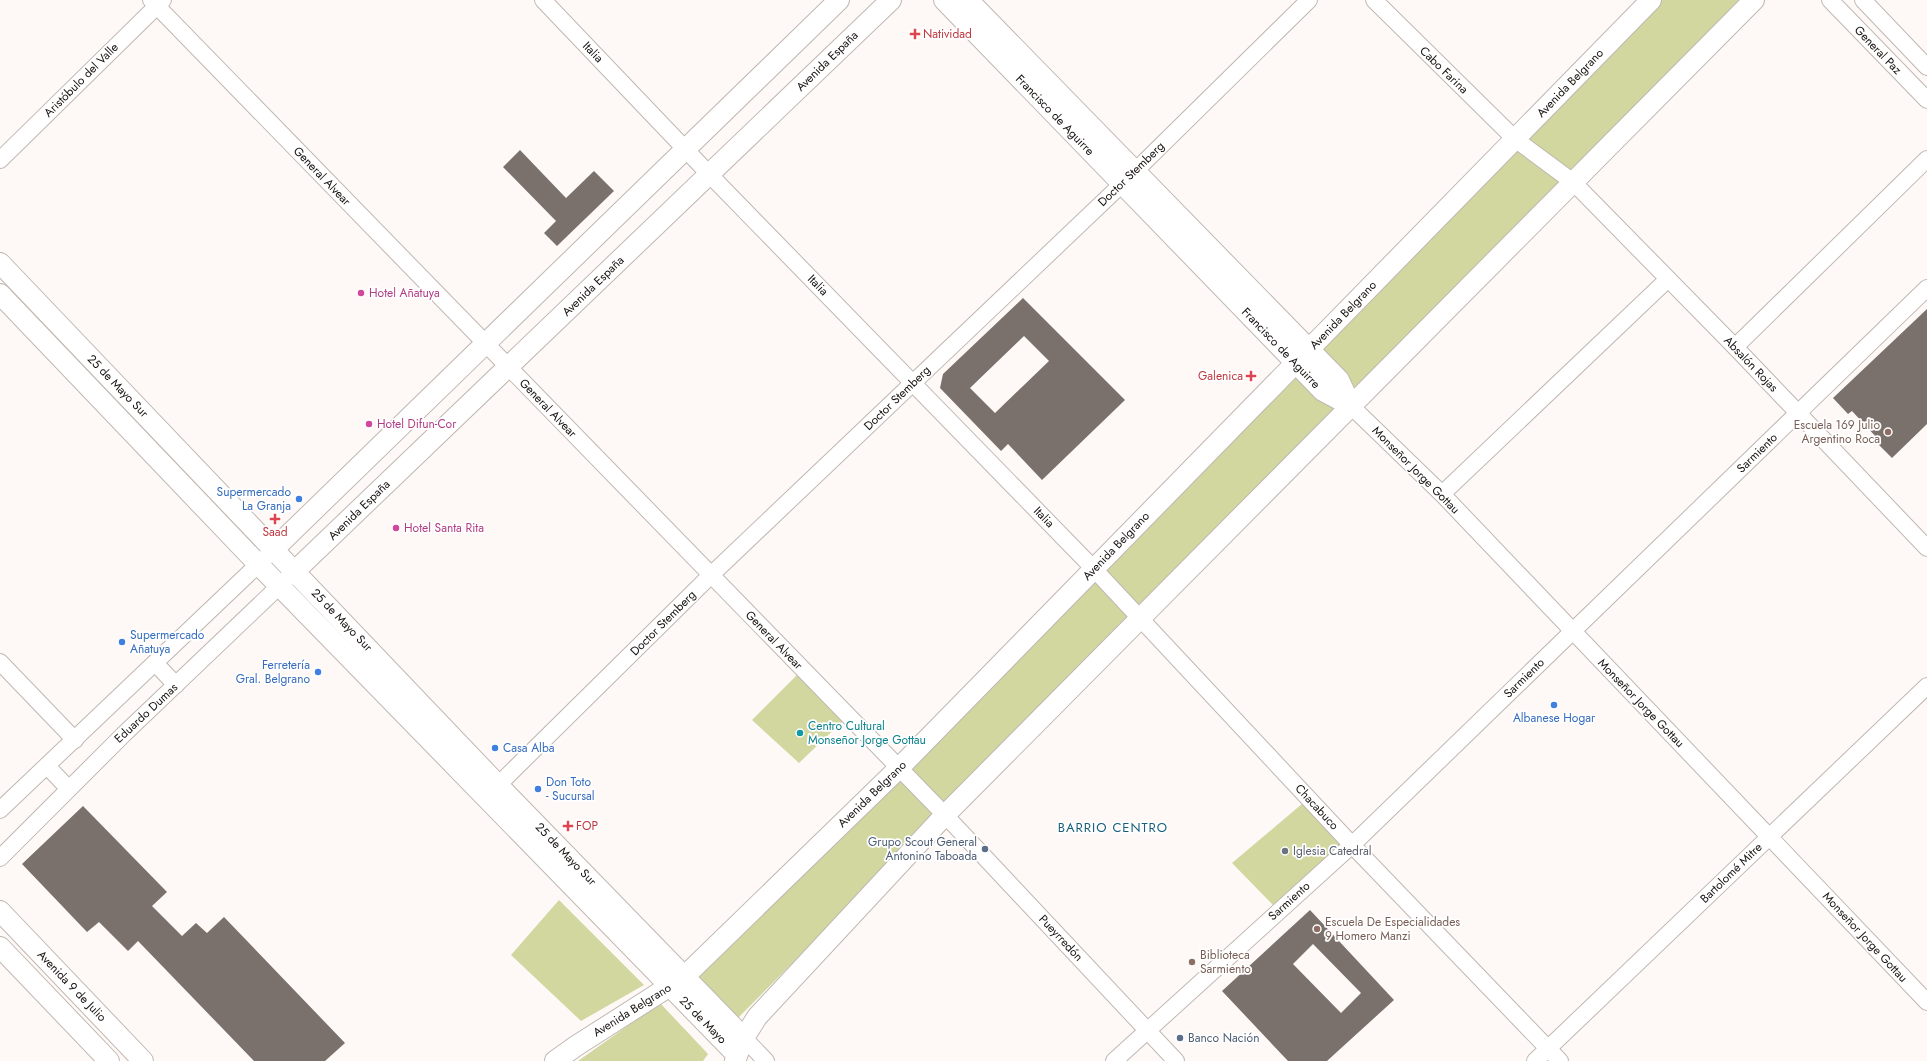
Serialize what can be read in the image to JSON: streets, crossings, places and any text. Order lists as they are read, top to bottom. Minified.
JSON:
{"streets":{"street":["General Paz","Italia","Avenida España","Cabo Farina","Aristóbulo del Valle","Avenida Belgrano","Francisco de Aguirre","Doctor Stemberg","General Alvear","Absalón Rojas","25 de Mayo Sur","Sarmiento","Monseñor Jorge Gottau","Eduardo Dumas","Chacabuco","Bartolomé Mitre","Pueyrredón","Avenida 9 de Julio","25 de Mayo"]},"crossings":[["Italia","Avenida España"],["Italia","Avenida Belgrano"],["Italia","Doctor Stemberg"],["Italia","Chacabuco"],["Avenida España","General Alvear"],["Avenida España","25 de Mayo Sur"],["Avenida España","Eduardo Dumas"],["Cabo Farina","Avenida Belgrano"],["Cabo Farina","Absalón Rojas"],["Aristóbulo del Valle","General Alvear"],["Avenida Belgrano","Francisco de Aguirre"],["Avenida Belgrano","General Alvear"],["Avenida Belgrano","25 de Mayo Sur"],["Avenida Belgrano","Chacabuco"],["Avenida Belgrano","25 de Mayo"],["Francisco de Aguirre","Doctor Stemberg"],["Francisco de Aguirre","Monseñor Jorge Gottau"],["Doctor Stemberg","General Alvear"],["Doctor Stemberg","25 de Mayo Sur"],["General Alvear","Pueyrredón"],["Absalón Rojas","Sarmiento"],["25 de Mayo Sur","Eduardo Dumas"],["25 de Mayo Sur","25 de Mayo"],["Sarmiento","Monseñor Jorge Gottau"],["Sarmiento","Chacabuco"],["Sarmiento","Pueyrredón"],["Monseñor Jorge Gottau","Bartolomé Mitre"],["Chacabuco","Bartolomé Mitre"]],"districts":["BARRIO CENTRO"],"places":{"health":["Natividad","Galenica","Saad","FOP"],"other":["Hotel Añatuya","Hotel Difun-Cor","Escuela 169 Julio Argentino Roca","Supermercado La Granja","Hotel Santa Rita","Supermercado Añatuya","Ferretería Gral. Belgrano","Albanese Hogar","Centro Cultural Monseñor Jorge Gottau","Casa Alba","Don Toto - Sucursal","Grupo Scout General Antonino Taboada","Iglesia Catedral","Escuela De Especialidades 9 Homero Manzi","Biblioteca Sarmiento","Banco Nación"]}}
